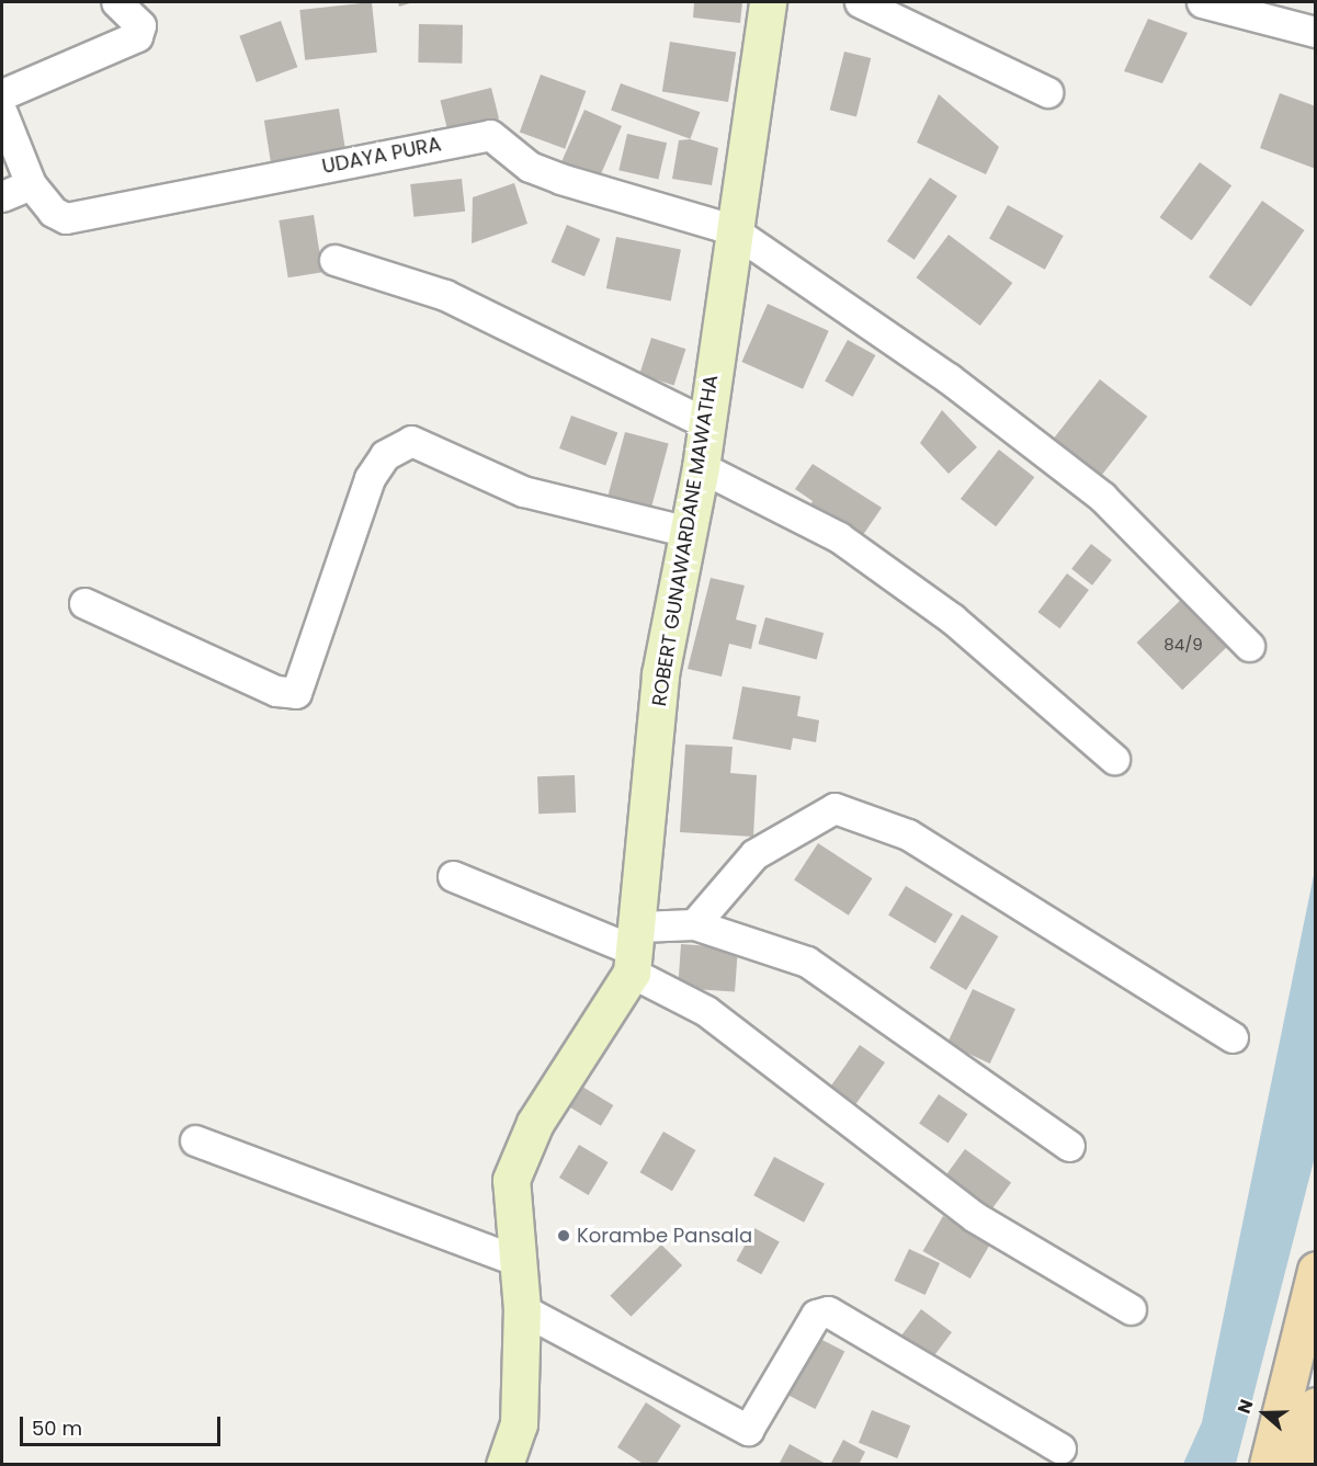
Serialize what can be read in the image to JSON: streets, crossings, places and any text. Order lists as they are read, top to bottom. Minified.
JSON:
{"streets":{"street":["UDAYA PURA","ROBERT GUNAWARDANE MAWATHA"]},"crossings":[["UDAYA PURA","ROBERT GUNAWARDANE MAWATHA"]],"places":["Korambe Pansala"],"house_numbers":["84/9"],"scale_bar":"50 m","north":"left"}
